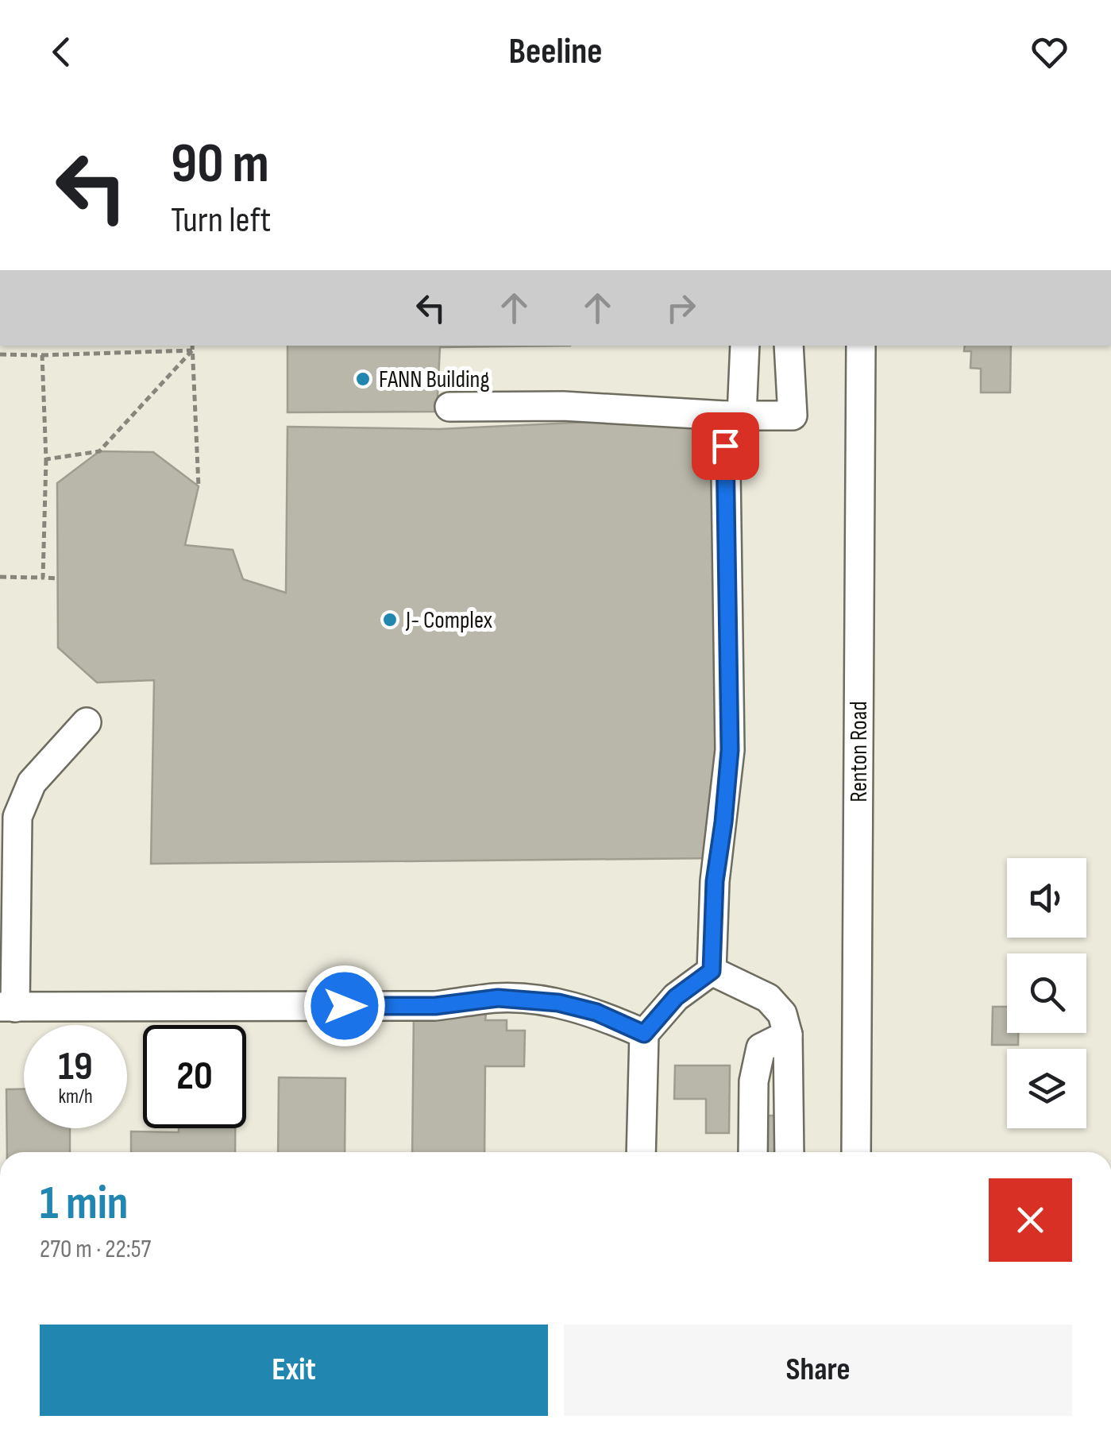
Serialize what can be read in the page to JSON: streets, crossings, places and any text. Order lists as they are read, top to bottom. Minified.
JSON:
{"streets":{"street":["Renton Road"]},"places":["FANN Building","J- Complex"],"page":{"header":"Beeline","turn":["90 m","Turn left"],"speed":"19 km/h","limit":"20","heading":["1 min","270 m · 22:57"],"buttons":["Exit","Share"]}}
